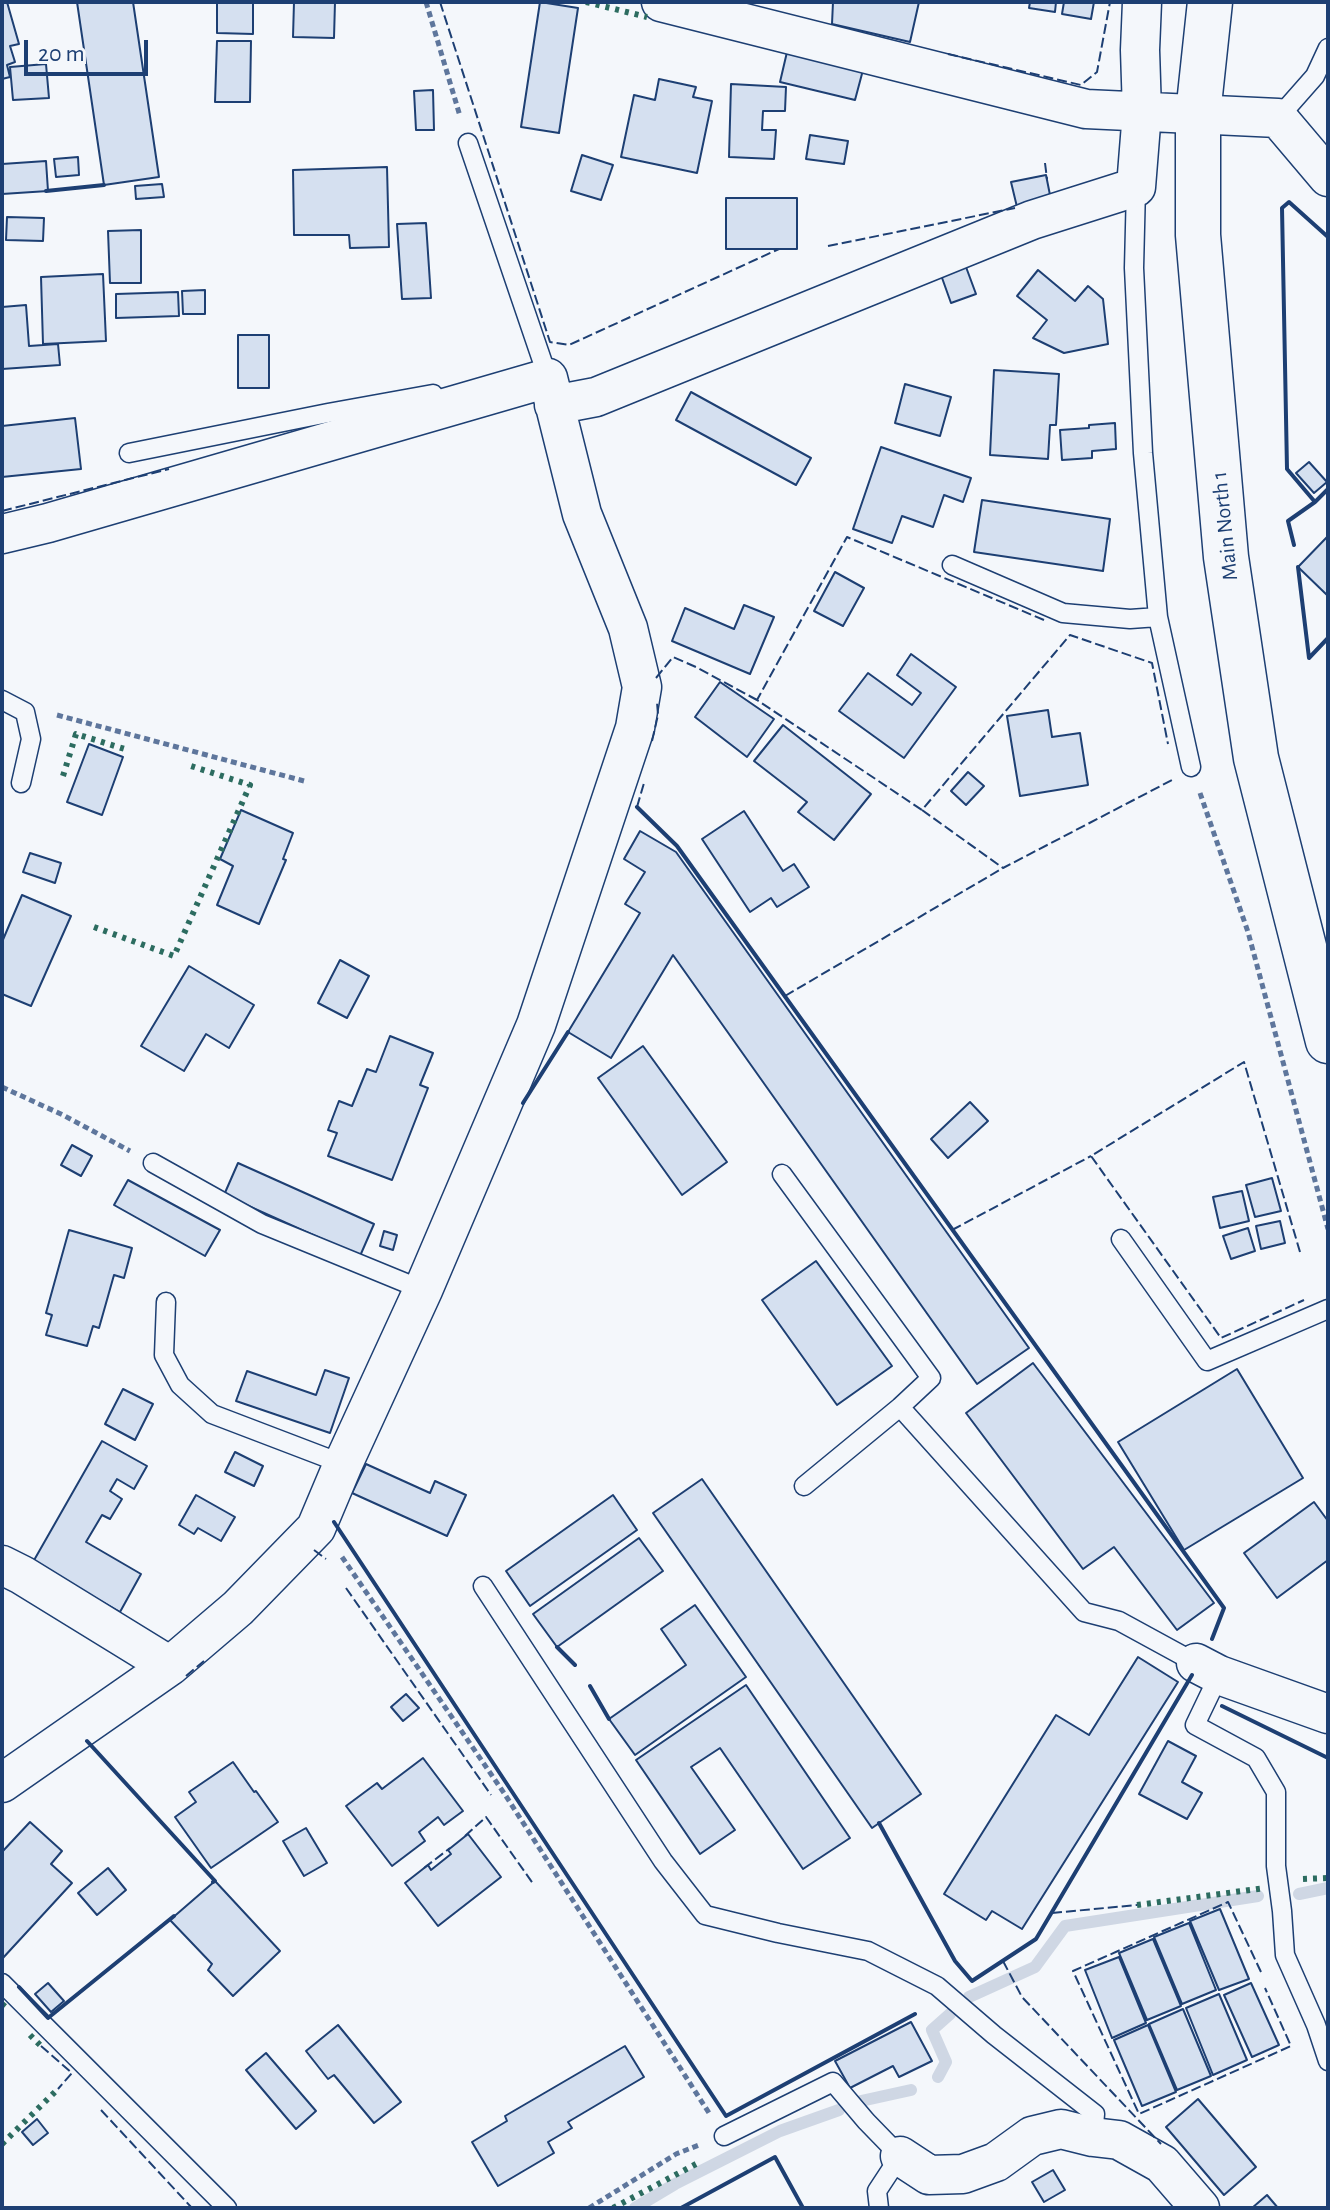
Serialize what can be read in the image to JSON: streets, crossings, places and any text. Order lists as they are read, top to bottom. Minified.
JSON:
{"streets":{"main road":["Main North 1"]},"scale_bar":"20 m"}
